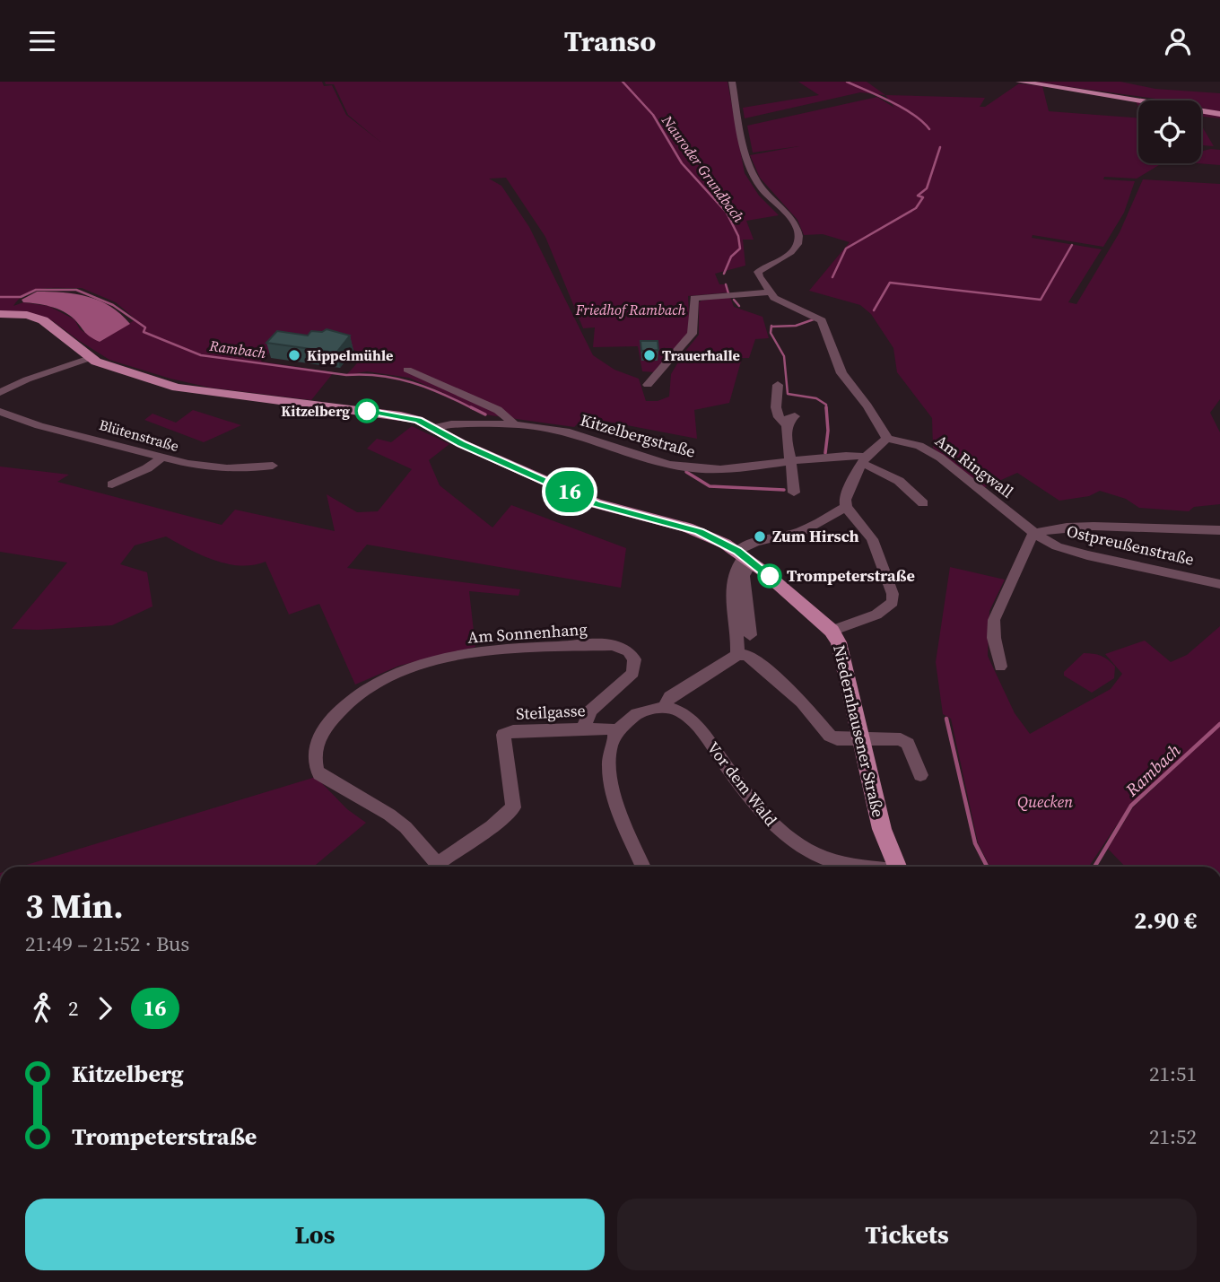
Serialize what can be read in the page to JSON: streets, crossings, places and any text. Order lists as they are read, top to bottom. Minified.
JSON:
{"streets":{"main road":["Niedernhausener Straße"],"street":["Blütenstraße","Kitzelbergstraße","Am Ringwall","Ostpreußenstraße","Am Sonnenhang","Steilgasse","Vor dem Wald"]},"crossings":[["Kitzelbergstraße","Niedernhausener Straße"],["Am Ringwall","Ostpreußenstraße"],["Am Sonnenhang","Steilgasse"]],"water":["Nauroder Grundbach","Rambach"],"parks":["Friedhof Rambach","Quecken"],"places":["Kippelmühle","Trauerhalle","Kitzelberg","Zum Hirsch","Trompeterstraße"],"lines":["bus line 16"],"page":{"header":"Transo","on_map":"16","heading":["3 Min.","21:49 – 21:52 · Bus","2.90 €"],"legs":["2","16"],"list":[{"name":"Kitzelberg","value":"21:51"},{"name":"Trompeterstraße","value":"21:52"}],"buttons":["Los","Tickets"]}}
